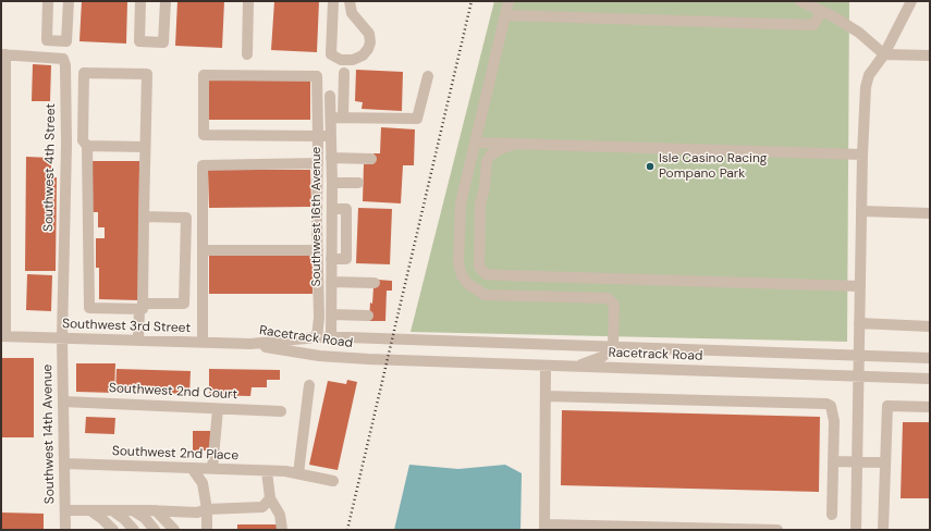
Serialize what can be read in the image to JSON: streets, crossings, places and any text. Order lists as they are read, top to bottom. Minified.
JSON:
{"streets":{"street":["Southwest 4th Street","Southwest 16th Avenue","Southwest 3rd Street","Racetrack Road","Southwest 2nd Court","Southwest 14th Avenue","Southwest 2nd Place"]},"crossings":[["Southwest 4th Street","Southwest 3rd Street"],["Southwest 4th Street","Southwest 14th Avenue"],["Southwest 16th Avenue","Racetrack Road"],["Southwest 3rd Street","Racetrack Road"],["Southwest 3rd Street","Southwest 14th Avenue"],["Southwest 2nd Court","Southwest 14th Avenue"],["Southwest 14th Avenue","Southwest 2nd Place"]],"places":["Isle Casino Racing Pompano Park"]}
